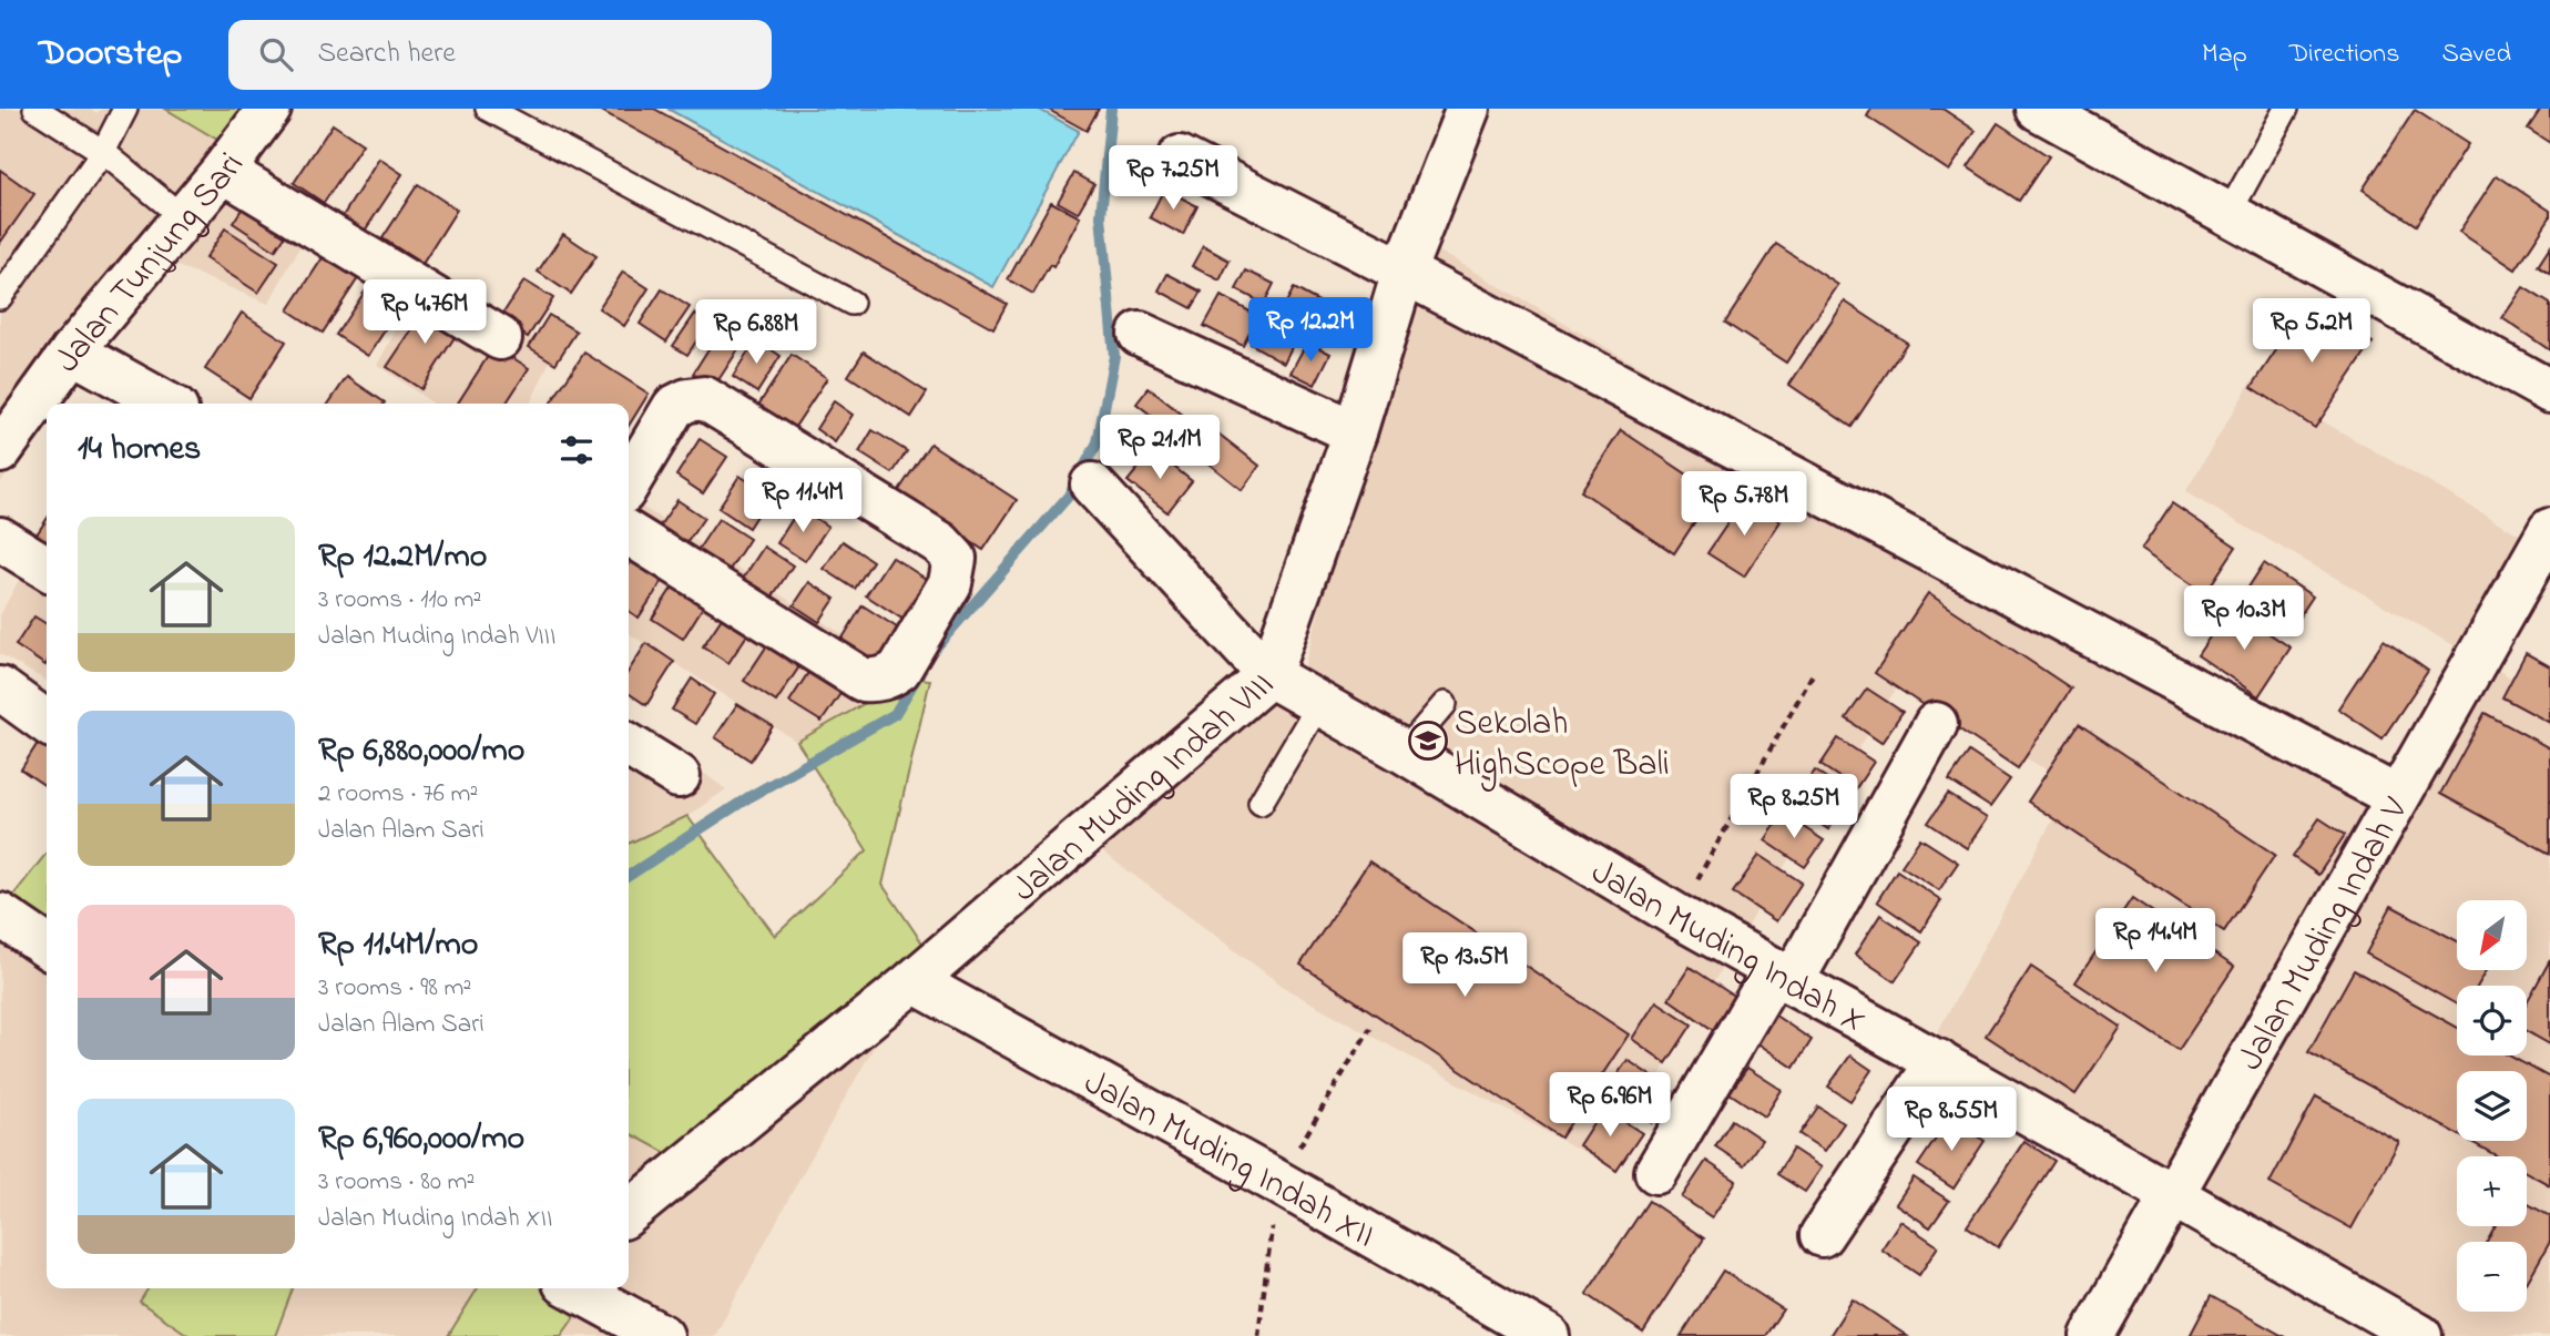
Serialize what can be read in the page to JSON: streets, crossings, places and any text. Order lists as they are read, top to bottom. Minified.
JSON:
{"streets":{"street":["Jalan Tunjung Sari","Jalan Muding Indah VIII","Jalan Muding Indah V","Jalan Muding Indah X","Jalan Muding Indah XII"]},"crossings":[["Jalan Muding Indah VIII","Jalan Muding Indah X"],["Jalan Muding Indah VIII","Jalan Muding Indah XII"],["Jalan Muding Indah V","Jalan Muding Indah X"]],"places":{"school or university":["Sekolah HighScope Bali"]},"north":"bottom left","page":{"header":"Doorstep","search":"Search here","nav":["Map","Directions","Saved"],"price":["Rp 7.25M","Rp 4.76M","Rp 12.2M","Rp 5.2M","Rp 6.88M","Rp 21.1M","Rp 11.4M","Rp 5.78M","Rp 10.3M","Rp 8.25M","Rp 14.4M","Rp 13.5M","Rp 6.96M","Rp 8.55M"],"heading":"14 homes","list":[{"name":"Rp 12.2M/mo","note":"3 rooms · 110 m² · Jalan Muding Indah VIII"},{"name":"Rp 6,880,000/mo","note":"2 rooms · 76 m² · Jalan Alam Sari"},{"name":"Rp 11.4M/mo","note":"3 rooms · 98 m² · Jalan Alam Sari"},{"name":"Rp 6,960,000/mo","note":"3 rooms · 80 m² · Jalan Muding Indah XII"}],"map_buttons":["+","−"]}}
